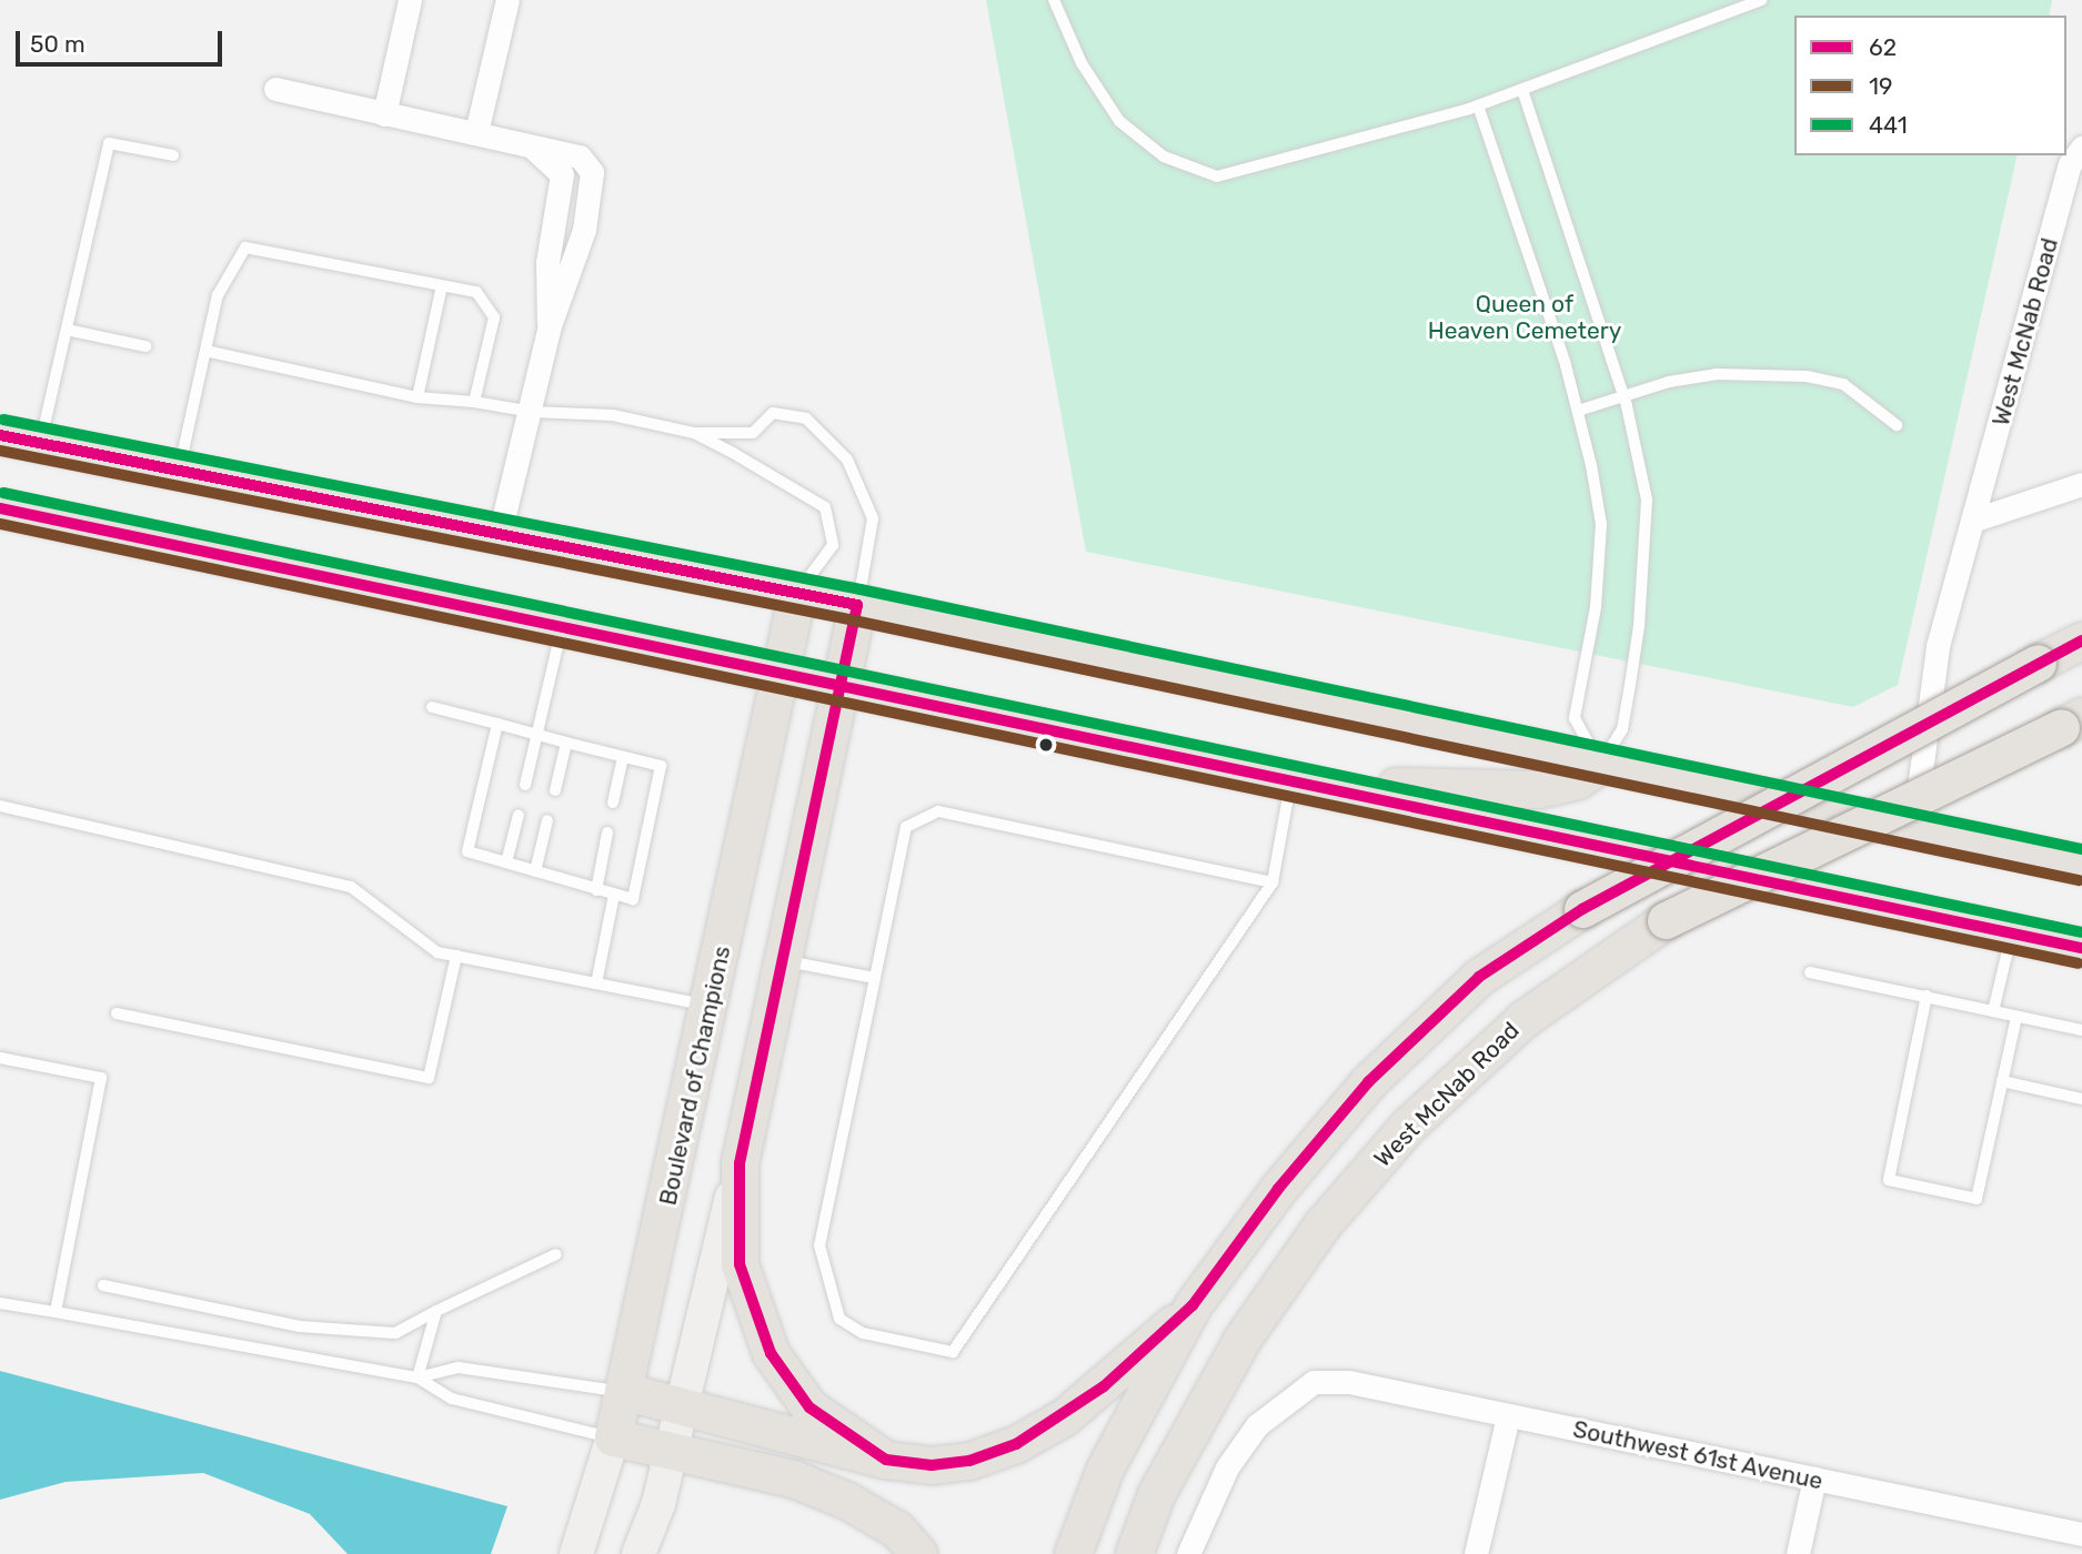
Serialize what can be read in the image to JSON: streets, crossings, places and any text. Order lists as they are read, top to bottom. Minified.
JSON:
{"streets":{"main road":["West McNab Road","Boulevard of Champions"],"street":["Southwest 61st Avenue"]},"parks":["Queen of Heaven Cemetery"],"lines":["transit line 441","transit line 62","transit line 19"],"legend":["62","19","441"],"scale_bar":"50 m"}
